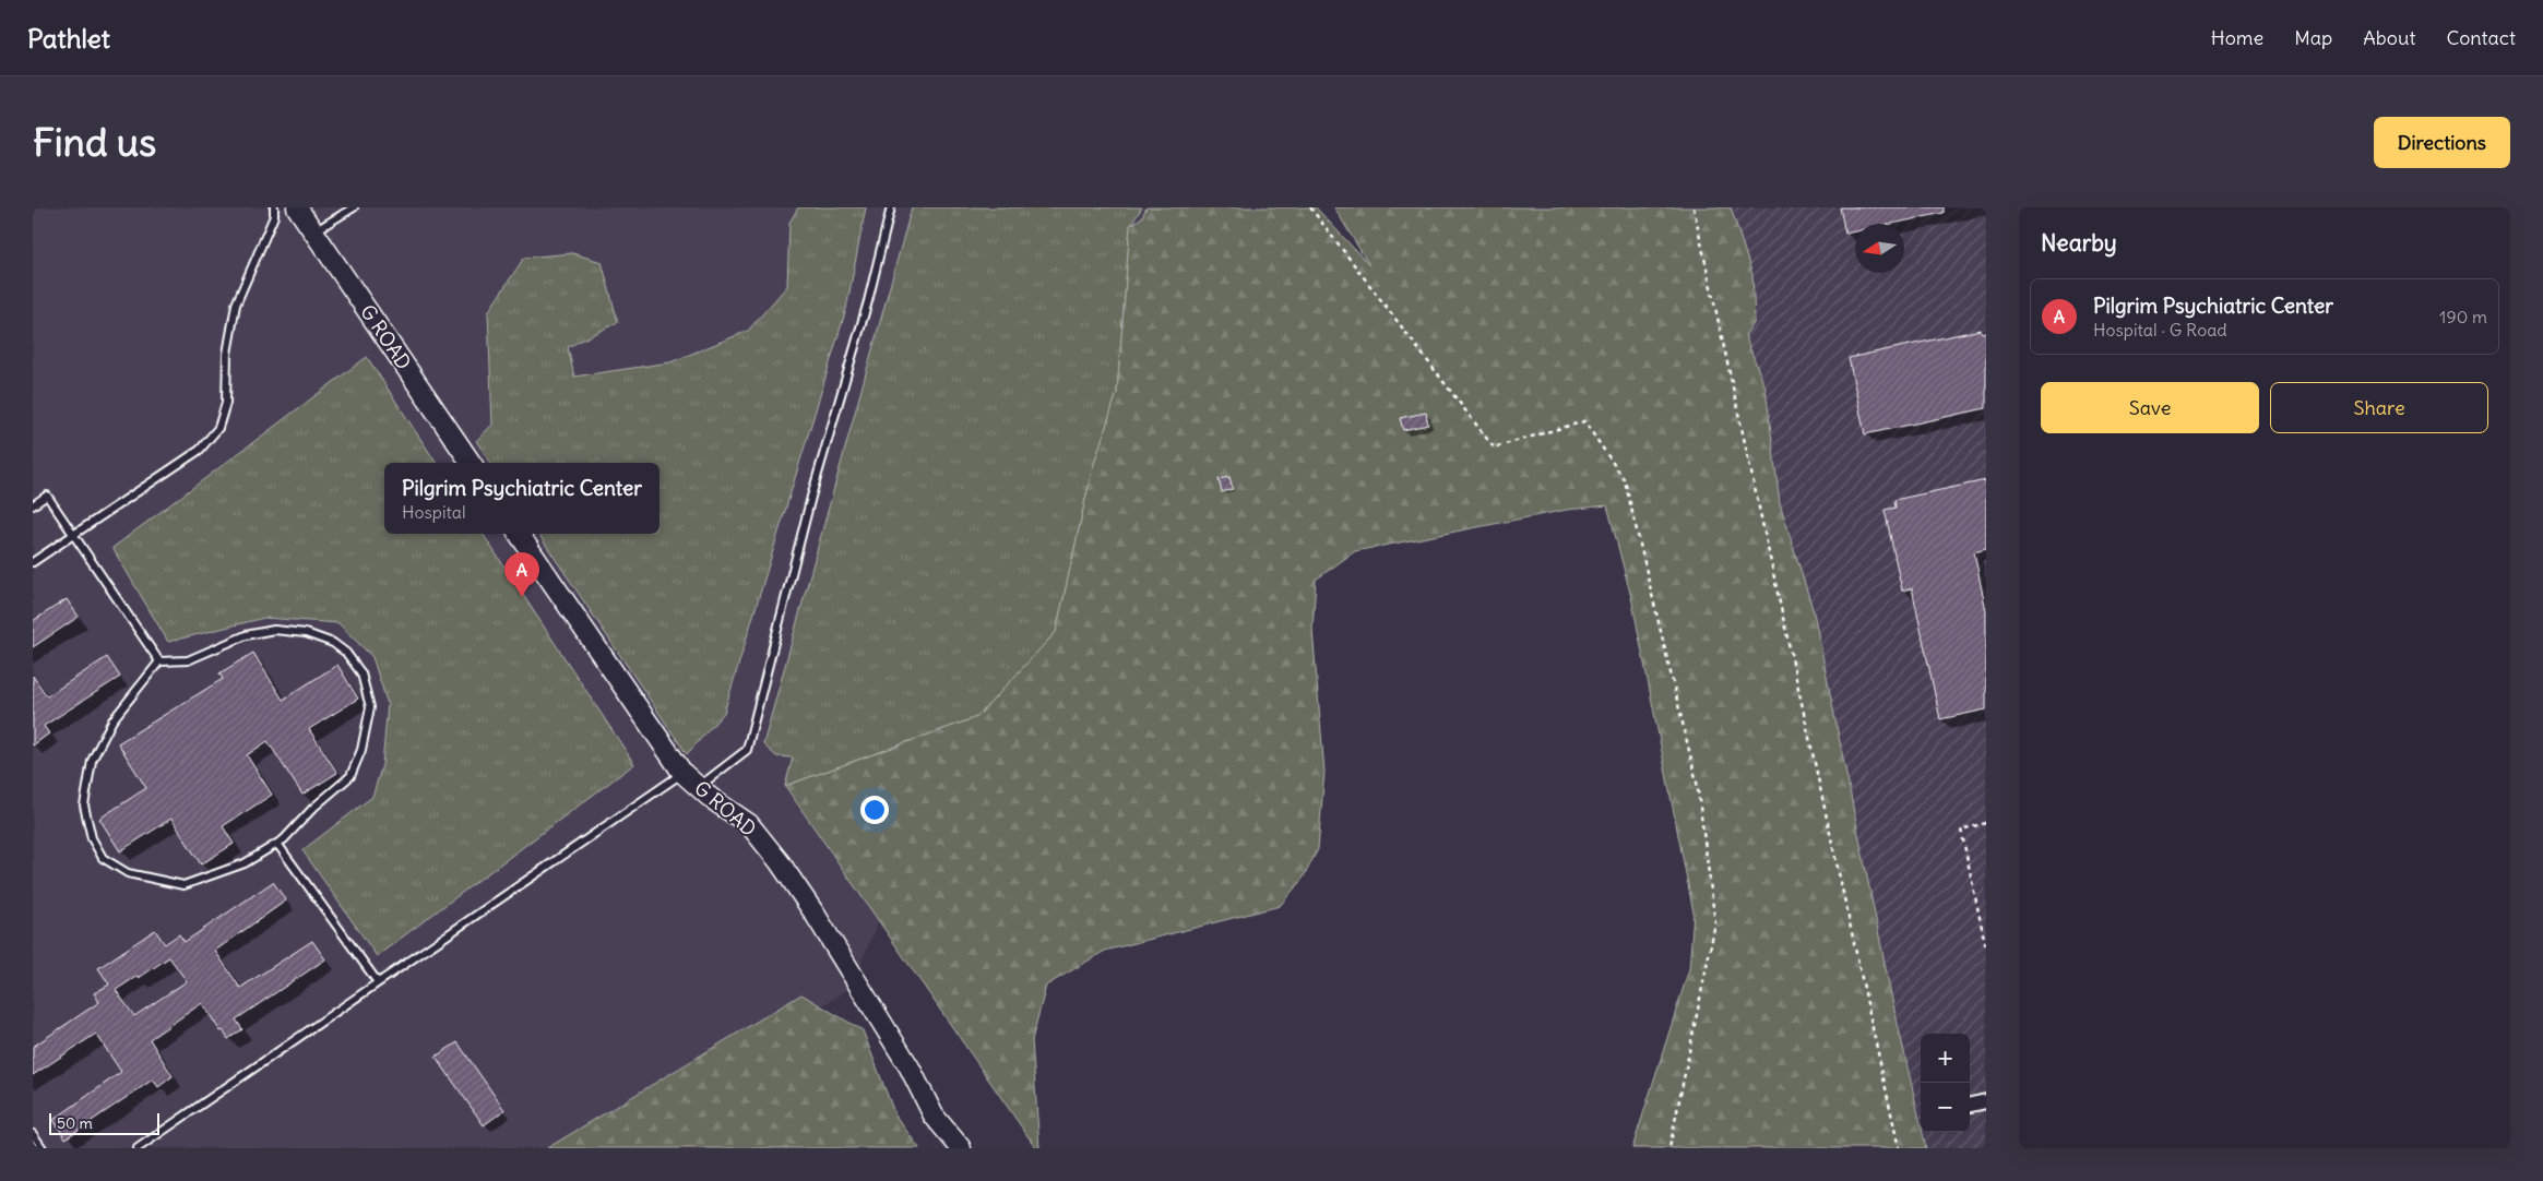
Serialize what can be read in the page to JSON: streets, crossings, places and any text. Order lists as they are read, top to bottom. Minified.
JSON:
{"streets":{"street":["G ROAD"]},"scale_bar":"50 m","north":"left","page":{"header":"Pathlet","nav":["Home","Map","About","Contact"],"buttons":["Directions",["Save","Share"]],"title":"Find us","heading":"Nearby","list":[{"mark":"A","name":"Pilgrim Psychiatric Center","note":"Hospital · G Road","value":"190 m"}],"popup":["Pilgrim Psychiatric Center","Hospital"],"pins":"A","map_buttons":["+","−"],"scale":"50 m"}}
